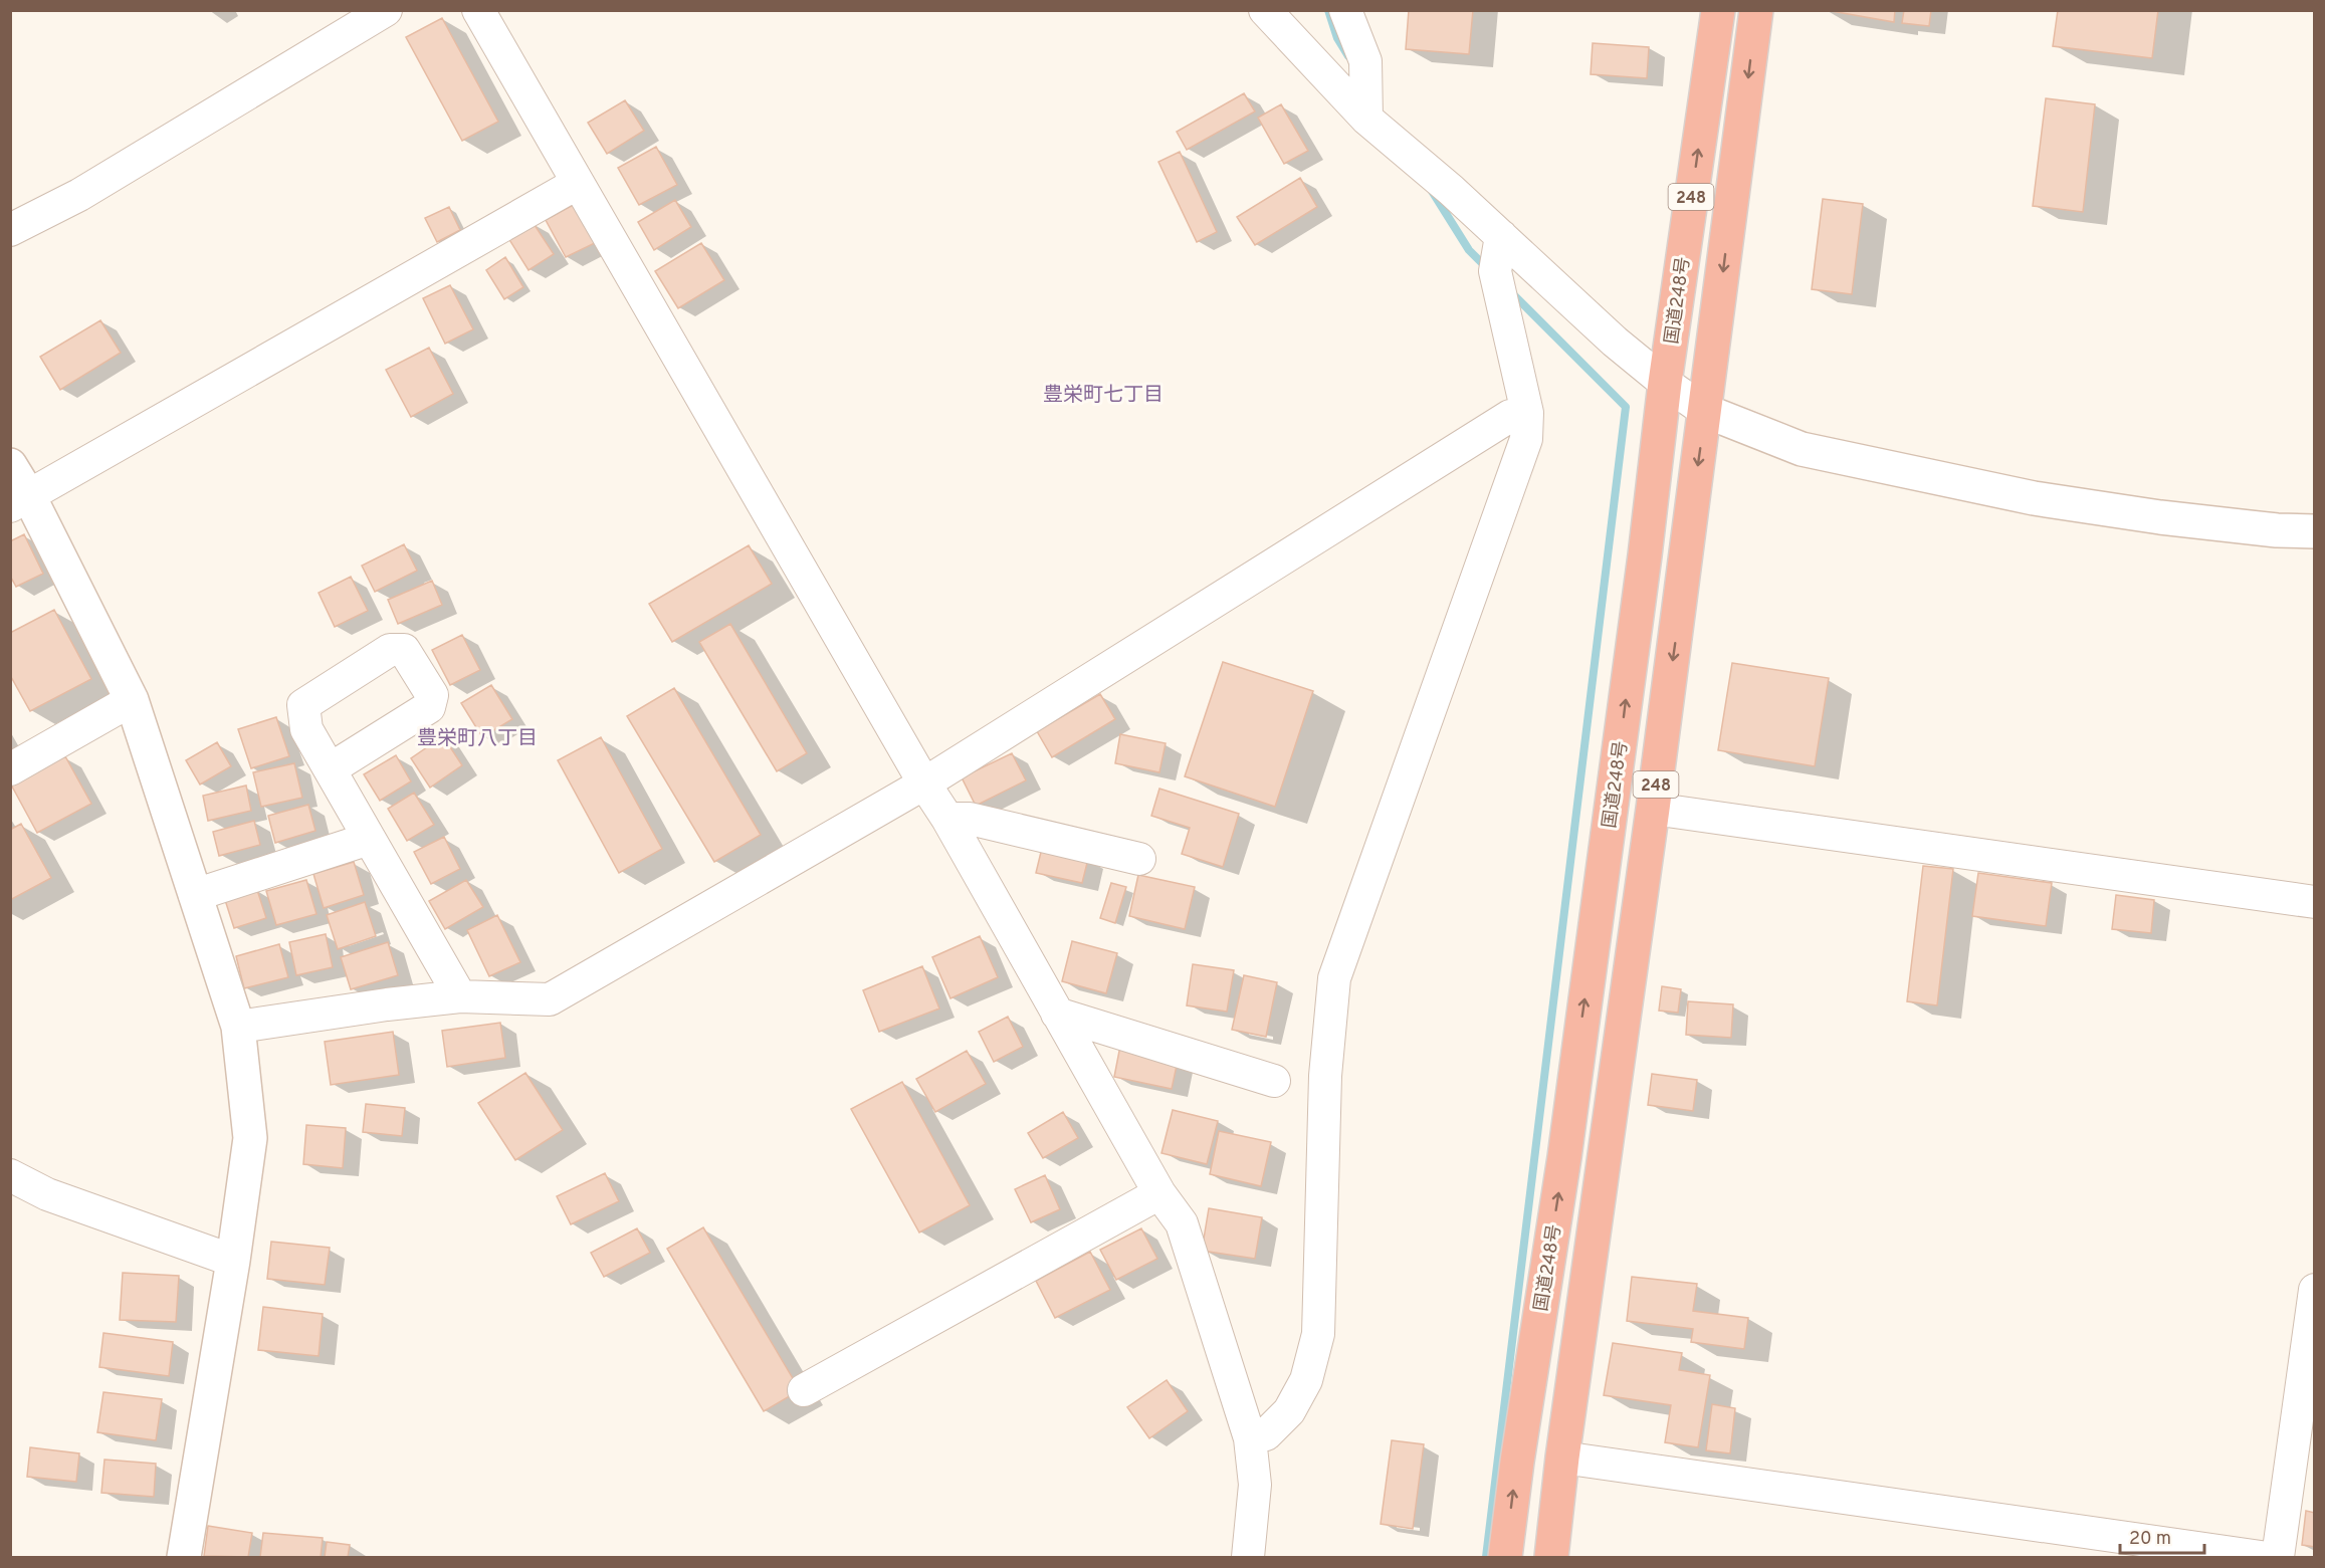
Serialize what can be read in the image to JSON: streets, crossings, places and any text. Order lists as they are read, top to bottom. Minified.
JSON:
{"streets":{"highway":["248","国道248号"]},"districts":["豊栄町七丁目","豊栄町八丁目"],"scale_bar":"20 m"}
